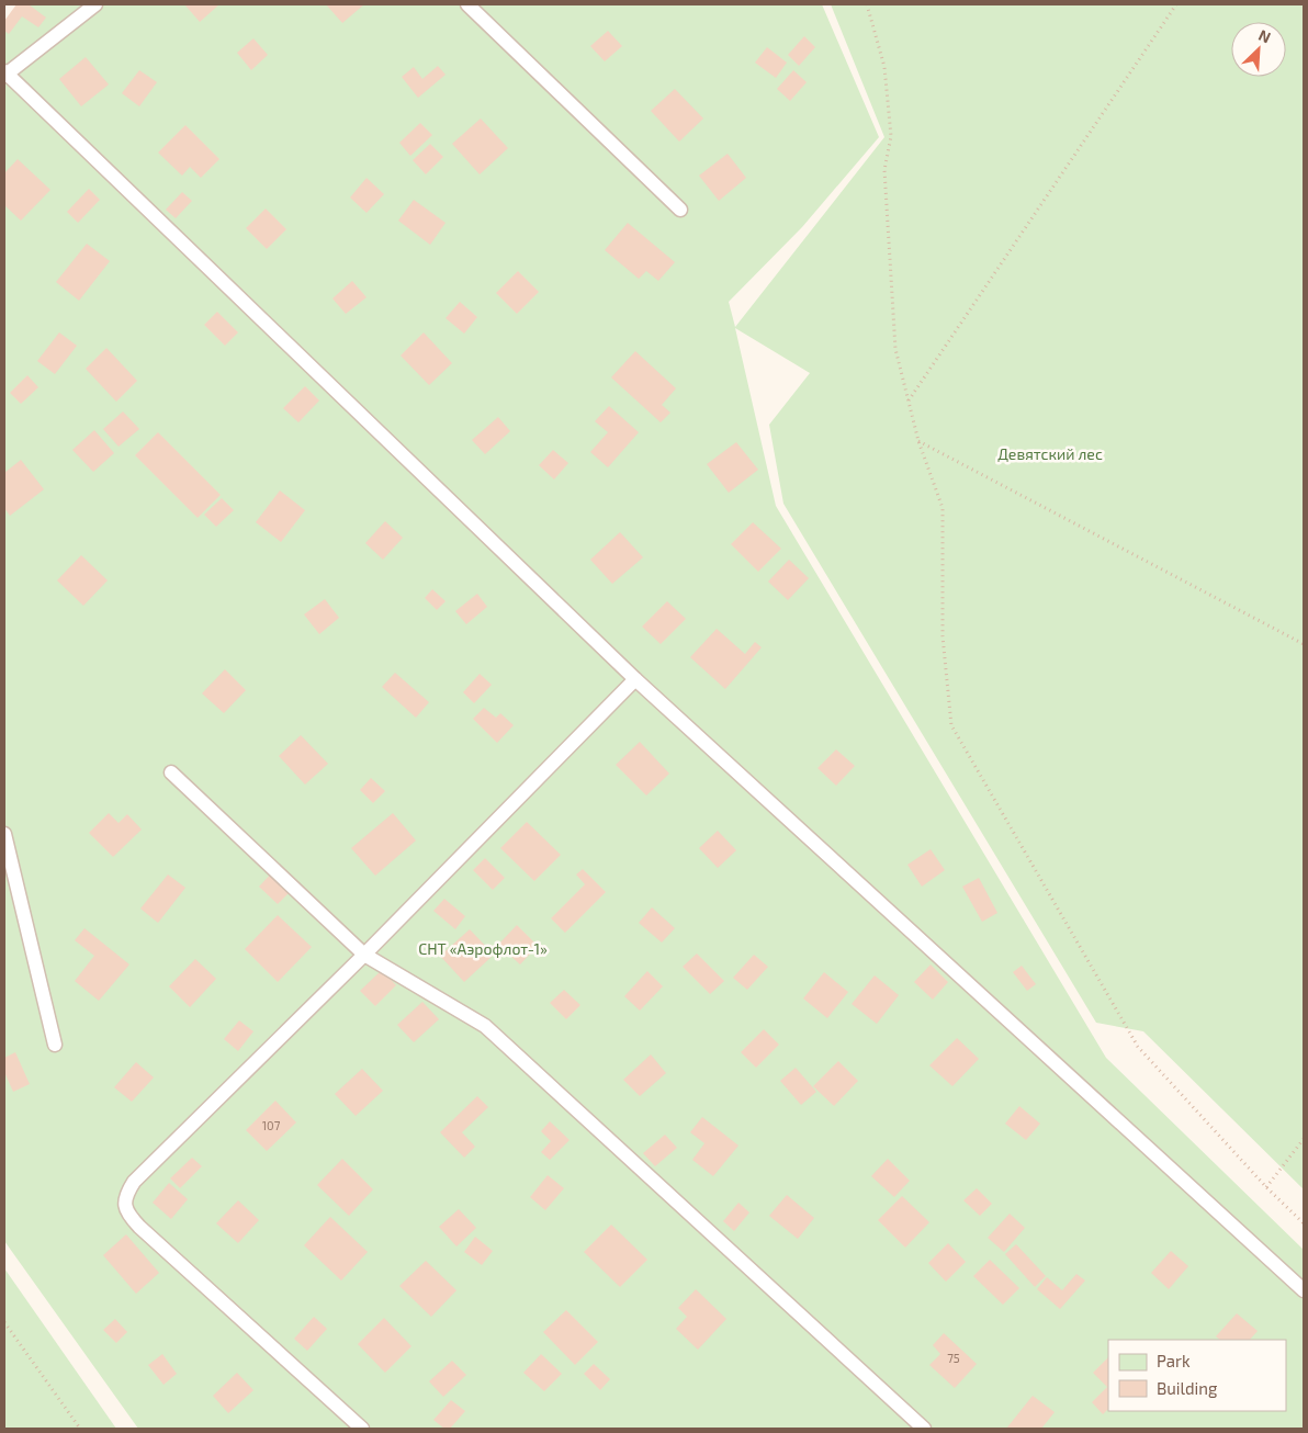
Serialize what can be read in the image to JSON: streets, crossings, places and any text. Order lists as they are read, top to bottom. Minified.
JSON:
{"parks":["Девятский лес","СНТ «Аэрофлот-1»"],"house_numbers":["107","75"],"legend":["Park","Building"],"north":"top right"}
